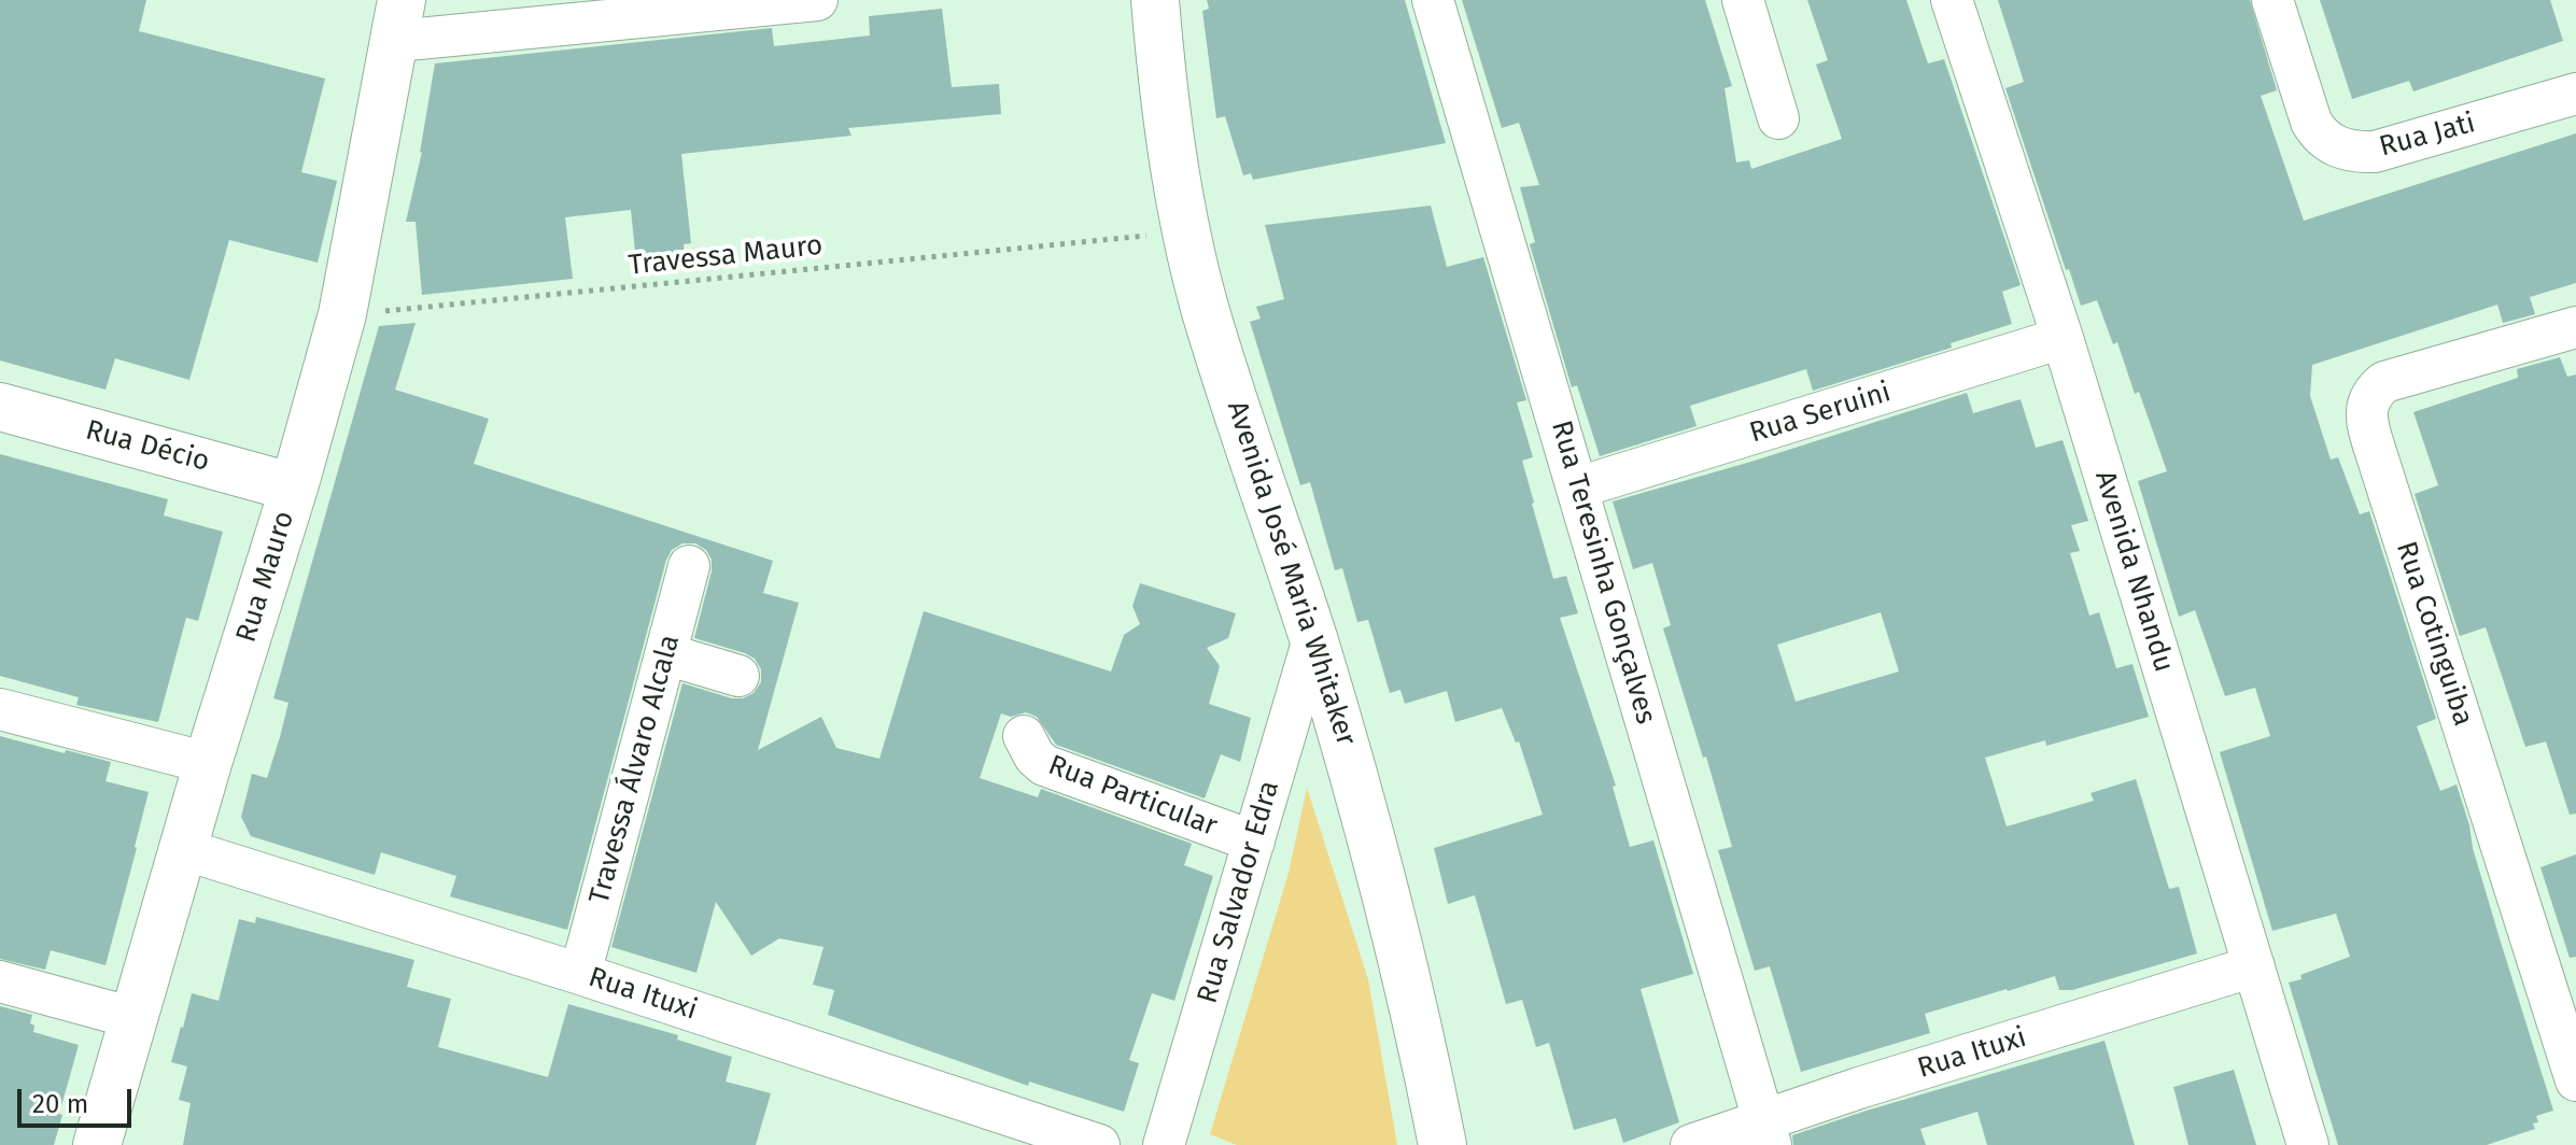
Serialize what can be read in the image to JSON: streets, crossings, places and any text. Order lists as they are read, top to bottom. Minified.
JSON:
{"streets":{"street":["Rua Jati","Rua Seruini","Rua Décio","Avenida Nhandu","Rua Teresinha Gonçalves","Avenida José Maria Whitaker","Rua Mauro","Rua Cotinguiba","Travessa Álvaro Alcala","Rua Particular","Rua Salvador Edra","Rua Ituxi"],"path":["Travessa Mauro"]},"crossings":[["Travessa Mauro","Rua Mauro"],["Rua Seruini","Avenida Nhandu"],["Rua Seruini","Rua Teresinha Gonçalves"],["Rua Décio","Rua Mauro"],["Avenida Nhandu","Rua Ituxi"],["Rua Teresinha Gonçalves","Rua Ituxi"],["Avenida José Maria Whitaker","Rua Salvador Edra"],["Rua Mauro","Rua Ituxi"],["Travessa Álvaro Alcala","Rua Ituxi"],["Rua Particular","Rua Salvador Edra"]],"scale_bar":"20 m"}
